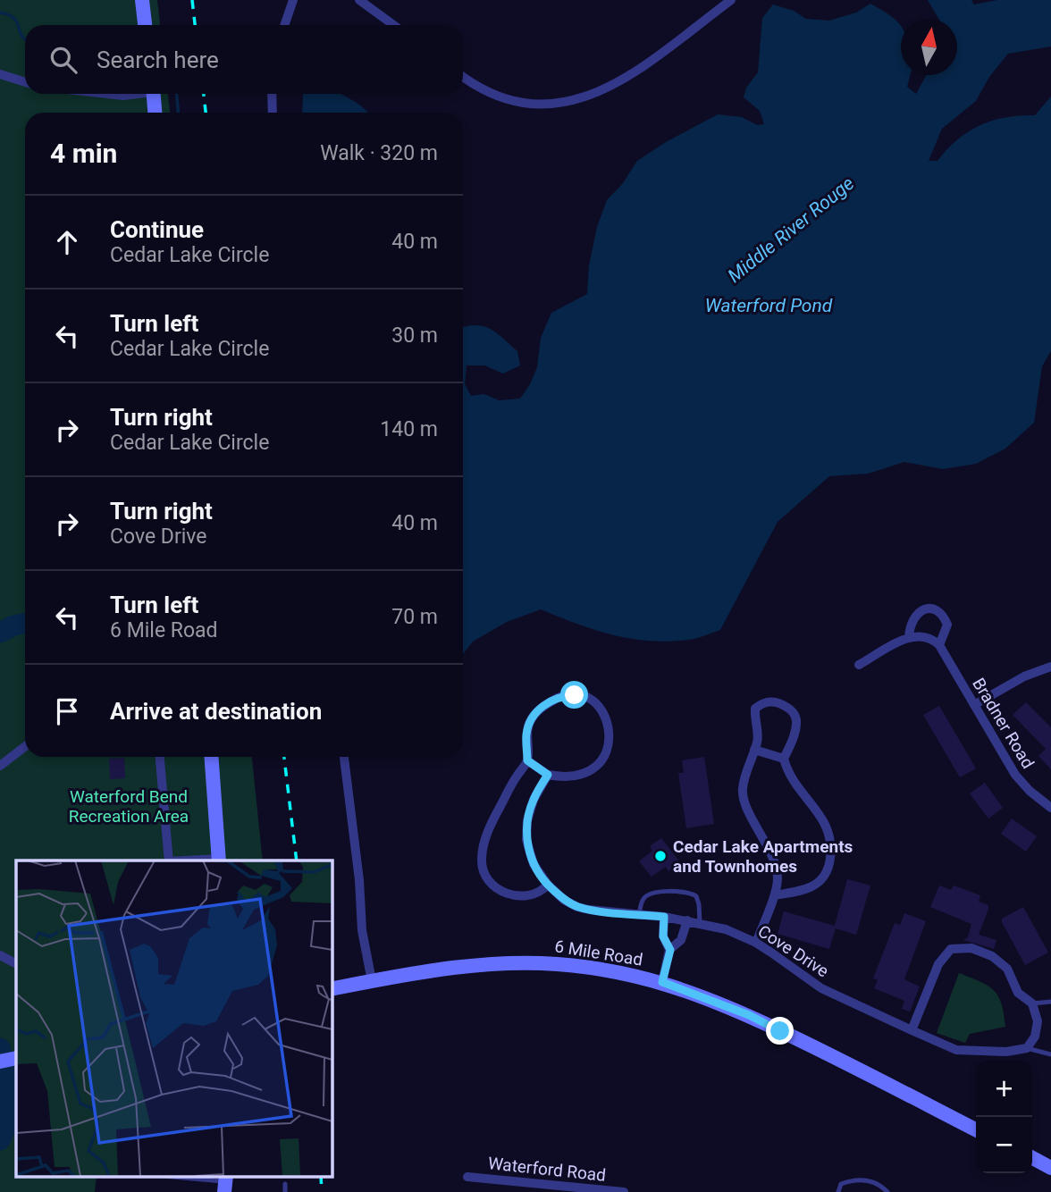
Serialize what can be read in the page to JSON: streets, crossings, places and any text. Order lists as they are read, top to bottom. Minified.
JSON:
{"streets":{"street":["Bradner Road","Cove Drive","6 Mile Road","Waterford Road"]},"water":["Middle River Rouge","Waterford Pond"],"parks":["Waterford Bend Recreation Area"],"places":["Cedar Lake Apartments and Townhomes"],"north":"top","page":{"search":"Search here","heading":["4 min","Walk · 320 m"],"list":[["Continue","Cedar Lake Circle","40 m"],["Turn left","Cedar Lake Circle","30 m"],["Turn right","Cedar Lake Circle","140 m"],["Turn right","Cove Drive","40 m"],["Turn left","6 Mile Road","70 m"],"Arrive at destination"],"map_buttons":["+","−"]}}
